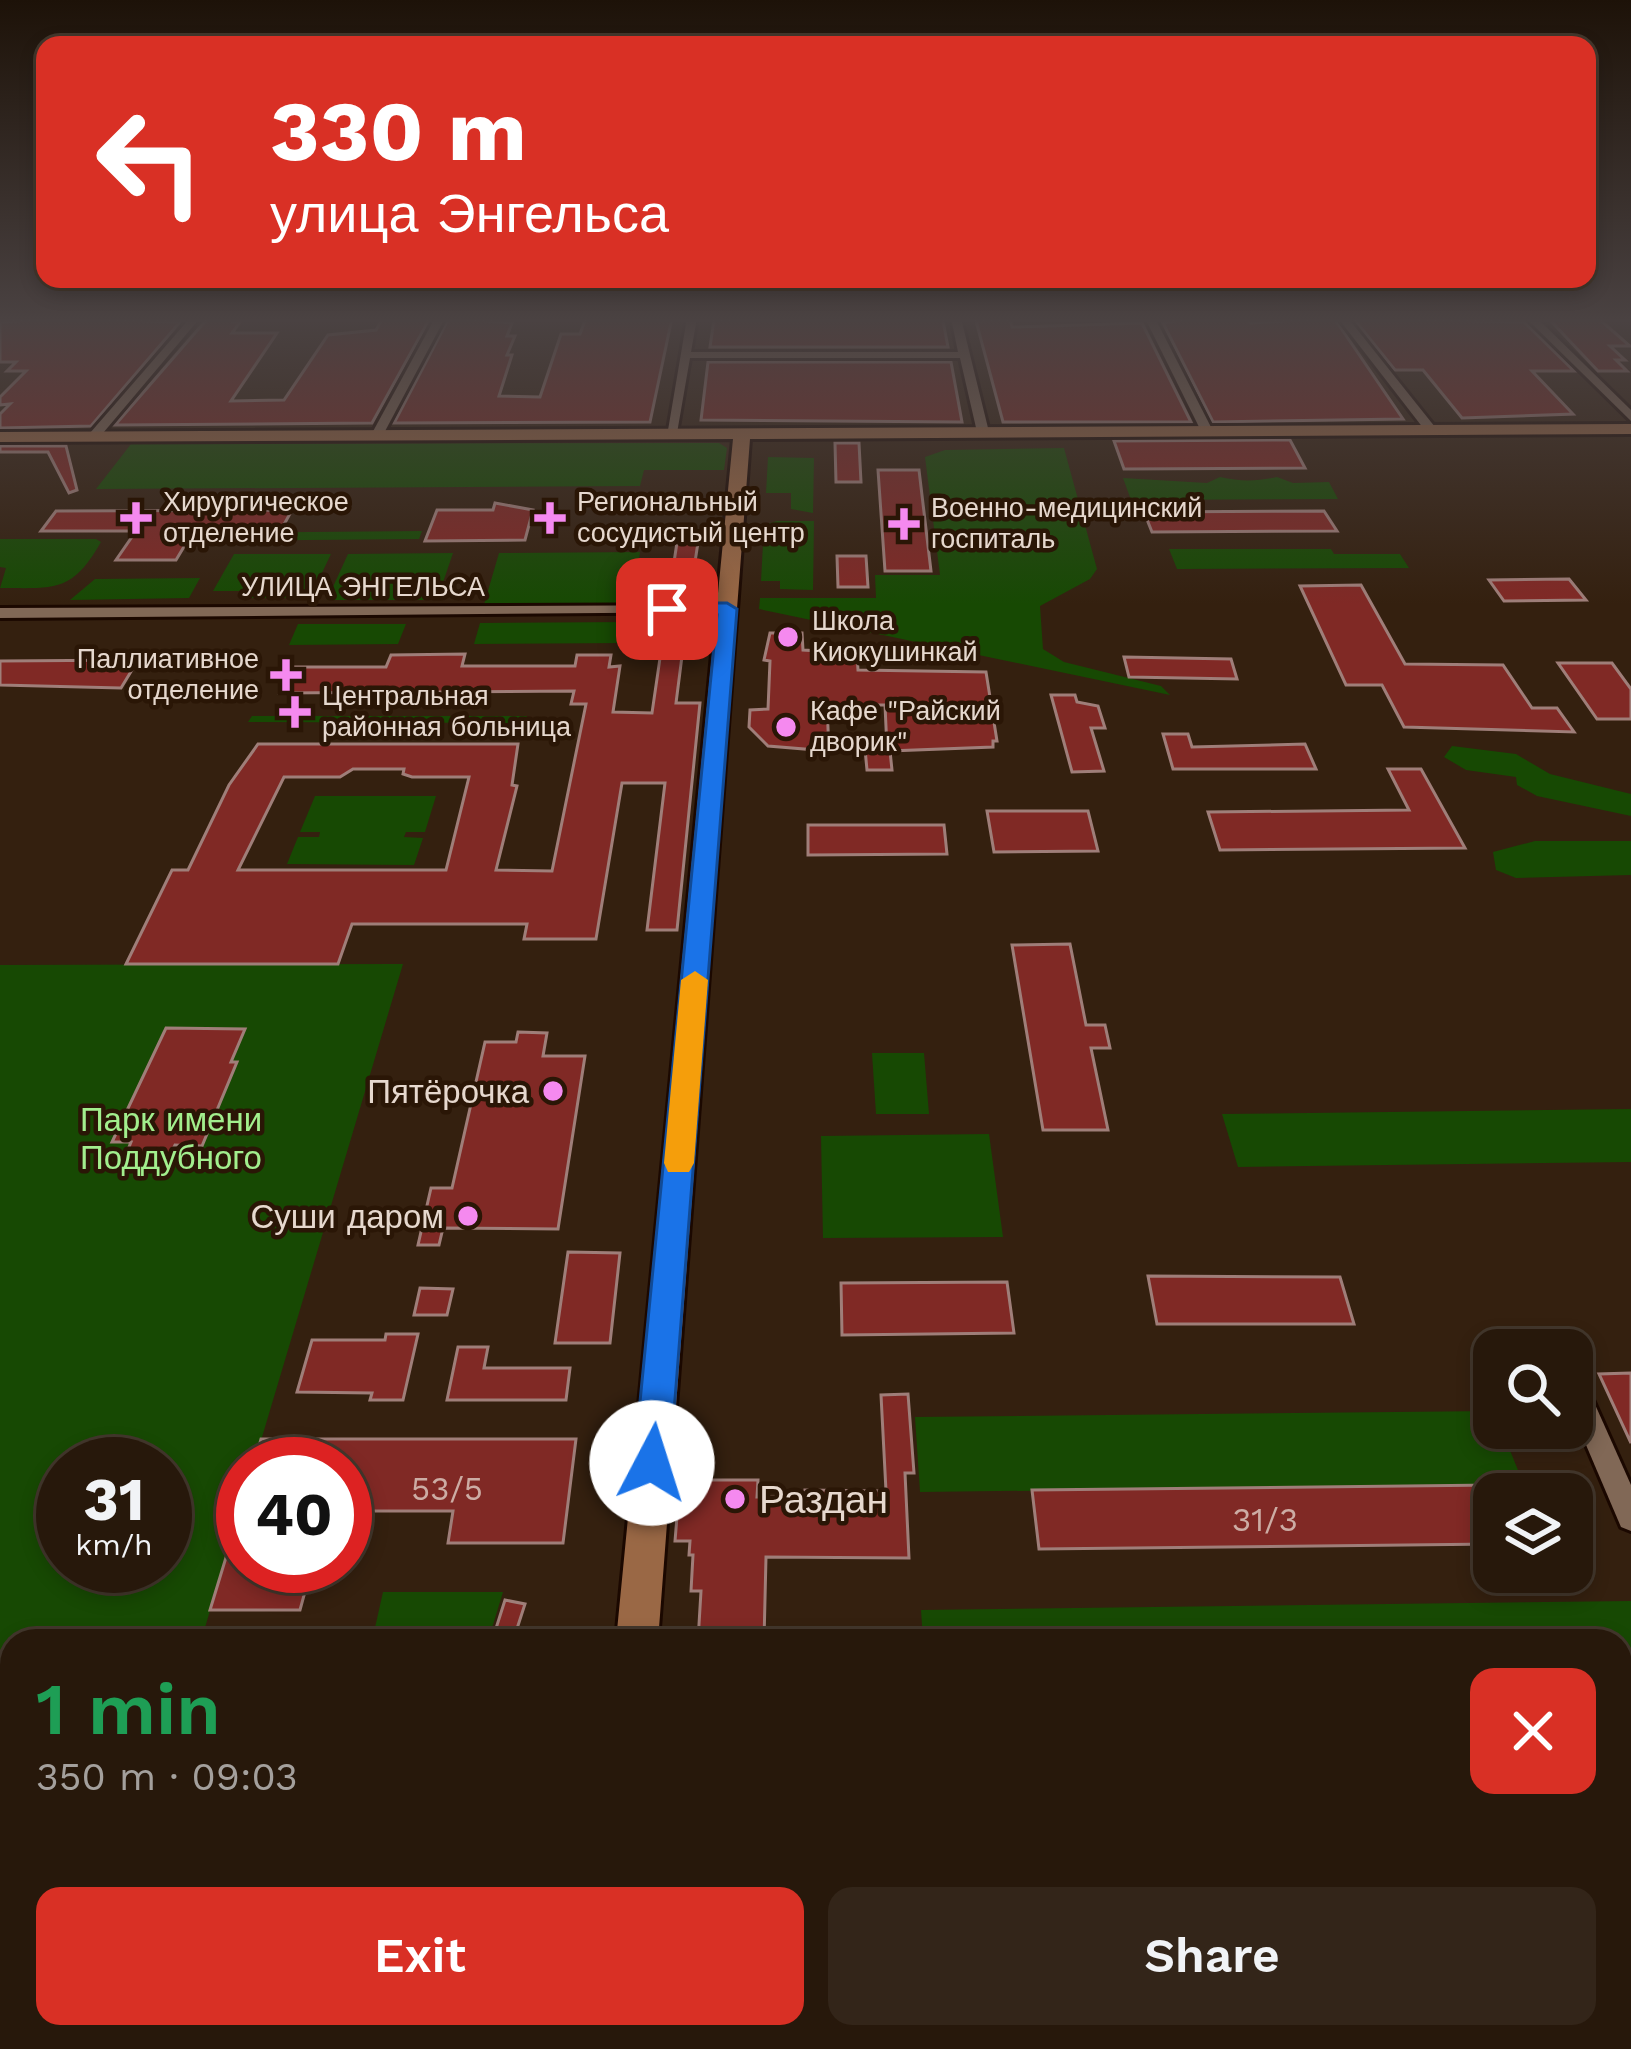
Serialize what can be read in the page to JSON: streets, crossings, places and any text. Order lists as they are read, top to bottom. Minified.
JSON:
{"streets":{"street":["УЛИЦА ЭНГЕЛЬСА"]},"parks":["Парк имени Поддубного"],"places":{"health":["Хирургическое отделение","Региональный сосудистый центр","Военно-медицинский госпиталь","Паллиативное отделение","Центральная районная больница"],"other":["Школа Киокушинкай","Кафе \"Райский дворик\"","Пятёрочка","Суши даром","Раздан"]},"house_numbers":["53/5","31/3"],"page":{"turn":["330 m","улица Энгельса"],"speed":"31 km/h","limit":"40","heading":["1 min","350 m · 09:03"],"buttons":["Exit","Share"]}}
